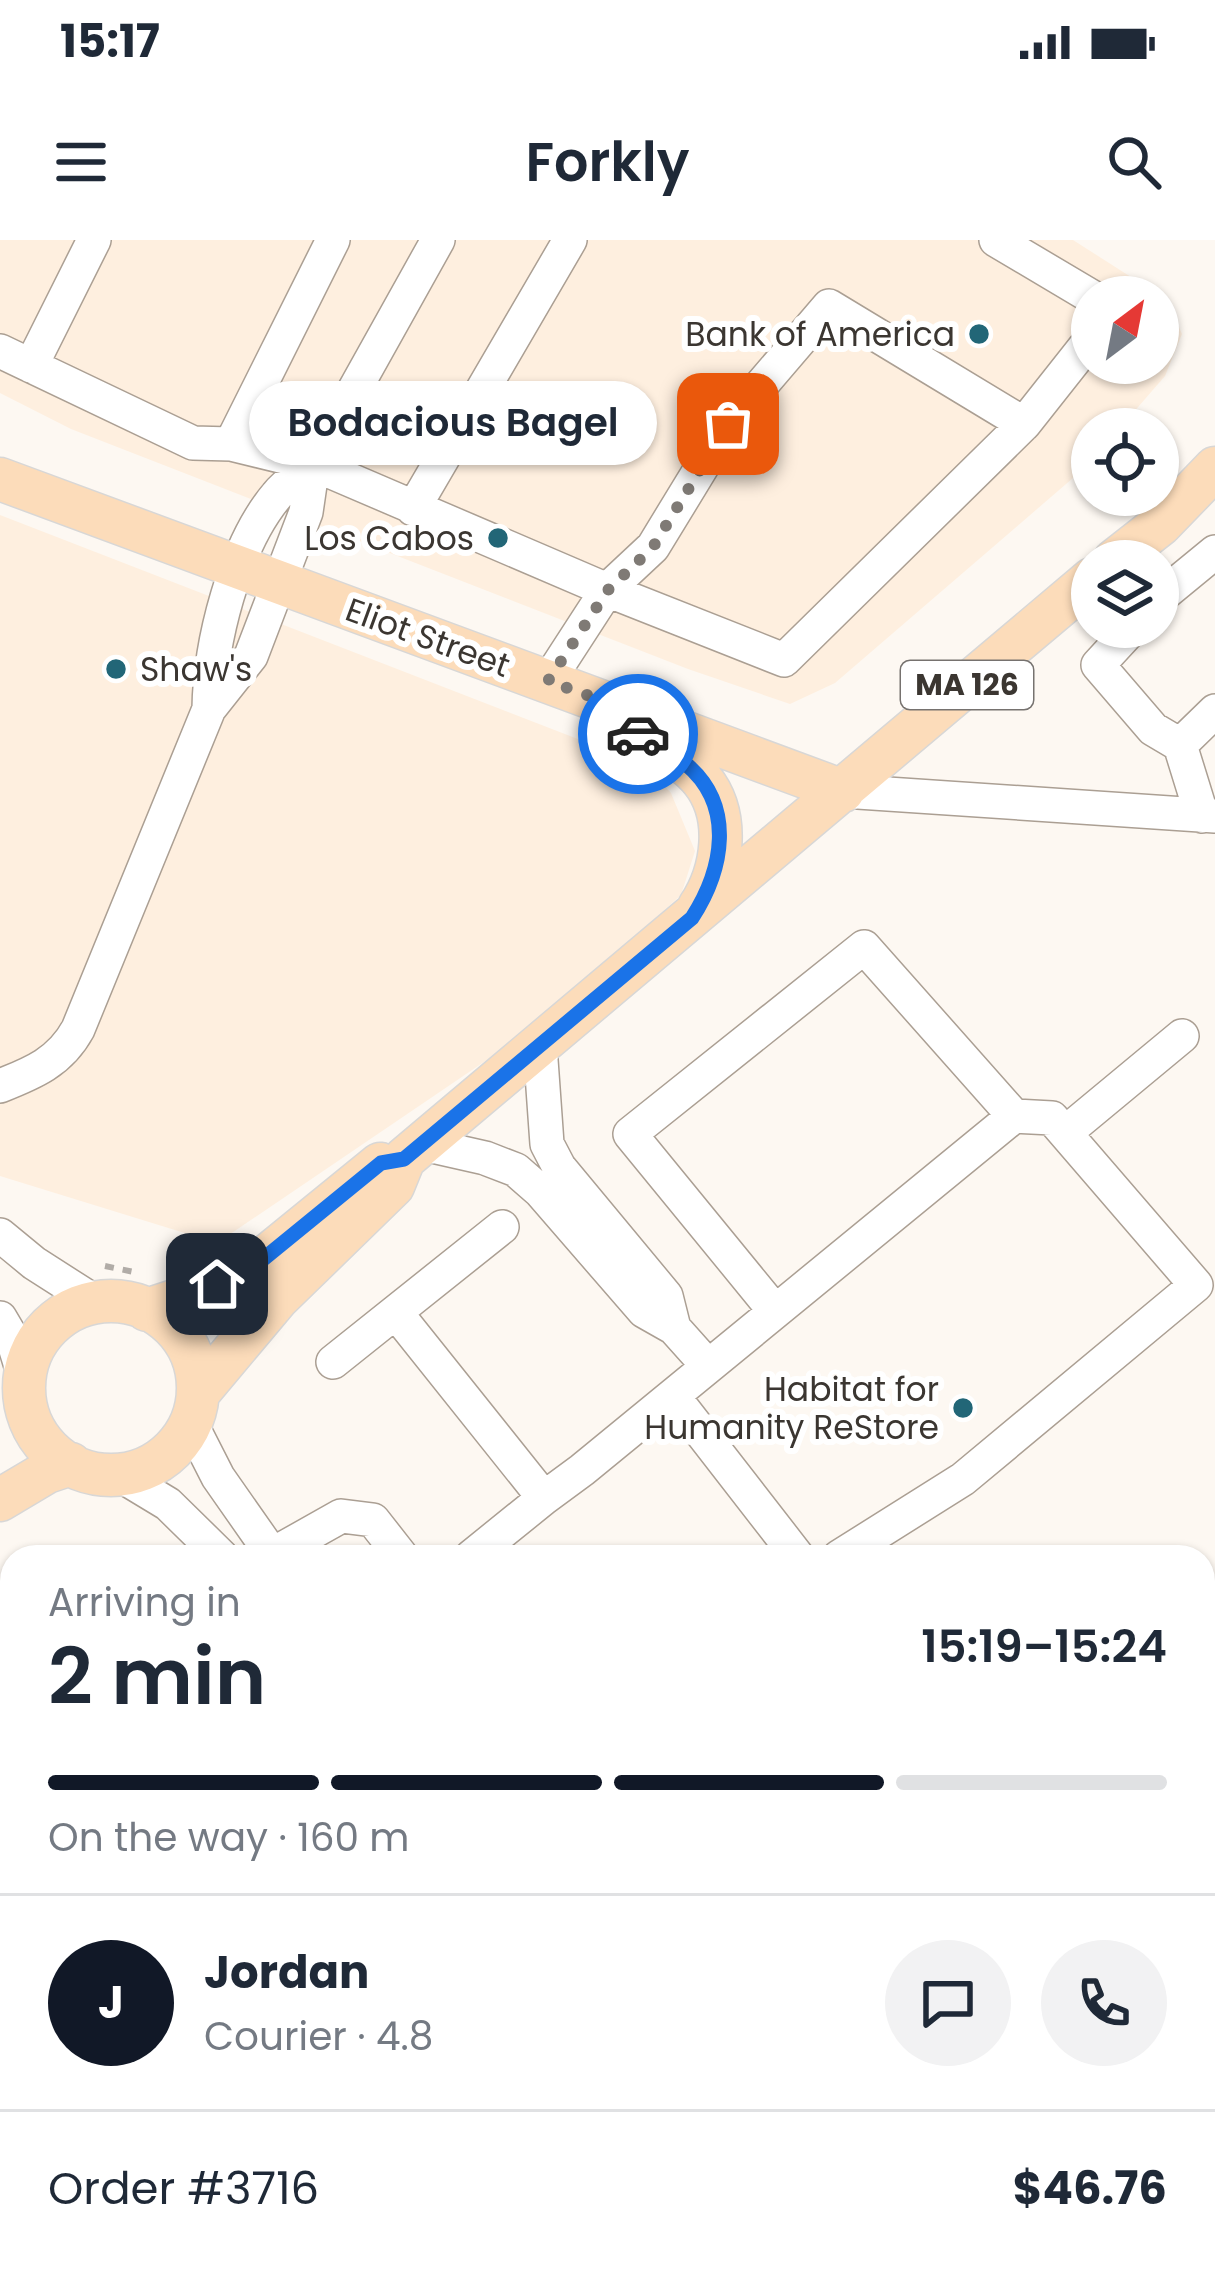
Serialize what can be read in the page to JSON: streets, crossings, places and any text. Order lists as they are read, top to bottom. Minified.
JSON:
{"streets":{"main road":["Eliot Street","MA 126"]},"crossings":[["Eliot Street","MA 126"]],"places":["Bank of America","Bodacious Bagel","Los Cabos","Shaw's","Habitat for Humanity ReStore"],"north":"top right","page":{"status":"15:17","header":"Forkly","bubble":"Bodacious Bagel","heading":["2 min","Arriving in","15:19–15:24"],"panel":["Jordan","Courier · 4.8","Order #3716","$46.76"],"bar":"On the way · 160 m","round":"J"}}
